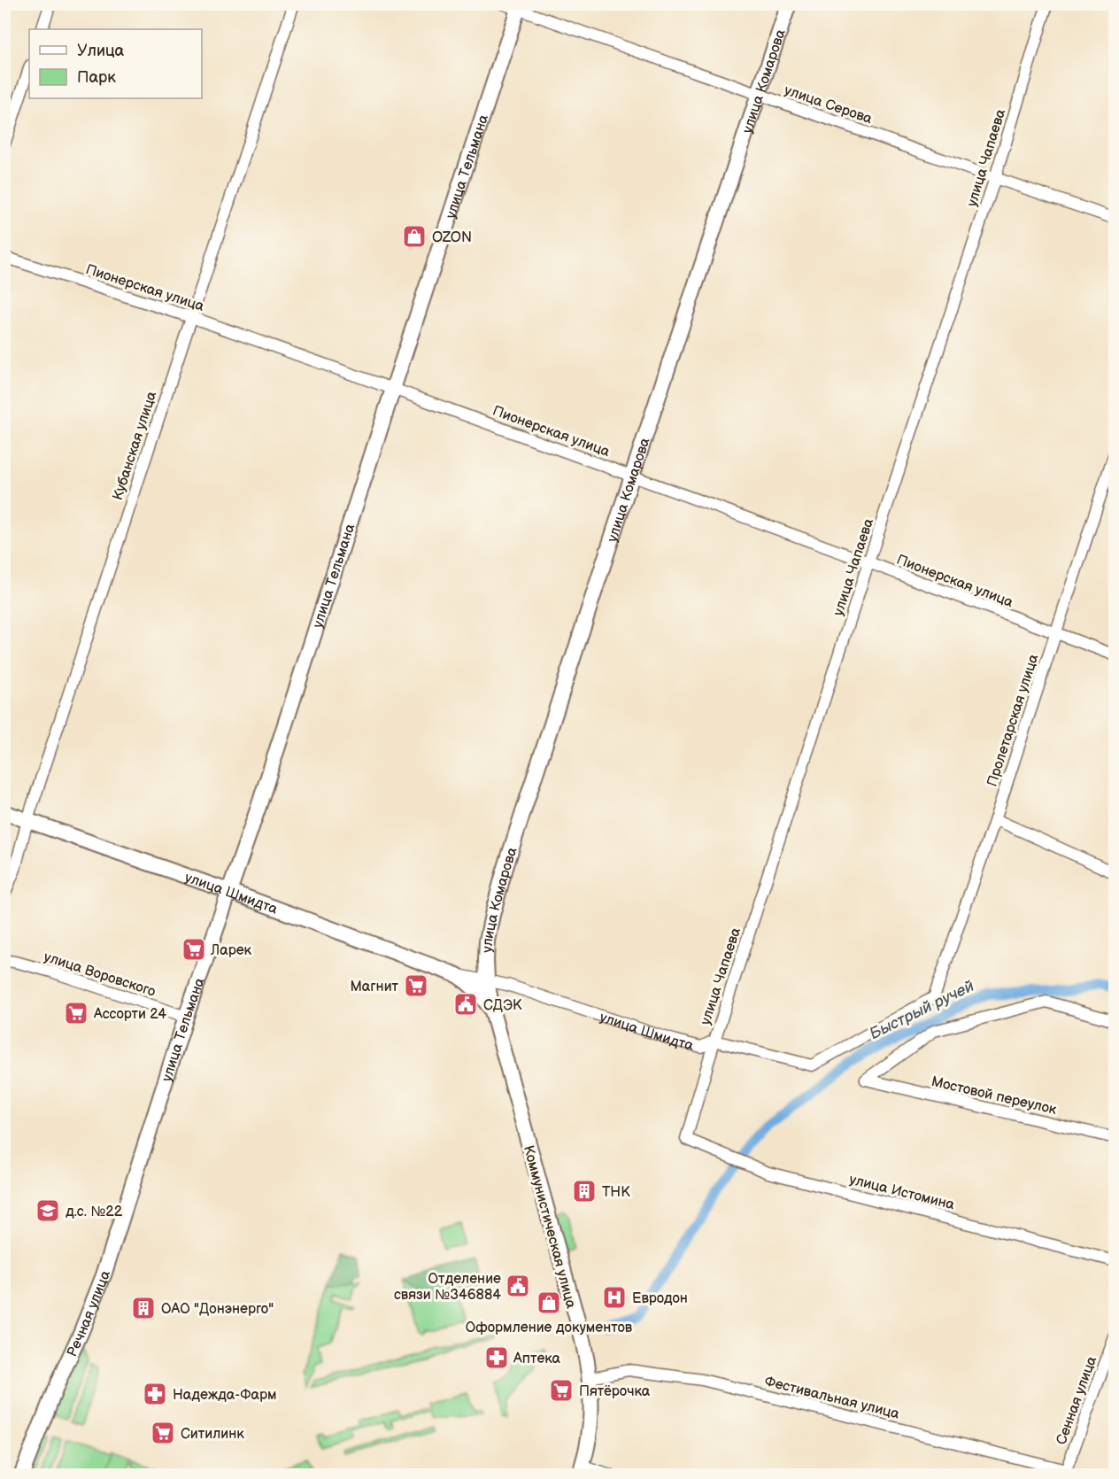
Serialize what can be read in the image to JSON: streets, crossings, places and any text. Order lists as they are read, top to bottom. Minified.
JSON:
{"streets":{"street":["улица Комарова","улица Серова","улица Чапаева","улица Тельмана","Пионерская улица","Кубанская улица","Пролетарская улица","улица Шмидта","улица Воровского","Мостовой переулок","улица Истомина","Коммунистическая улица","Речная улица","Фестивальная улица","Сенная улица"]},"crossings":[["улица Комарова","улица Серова"],["улица Комарова","Пионерская улица"],["улица Комарова","улица Шмидта"],["улица Комарова","Коммунистическая улица"],["улица Серова","улица Чапаева"],["улица Серова","улица Тельмана"],["улица Чапаева","Пионерская улица"],["улица Чапаева","Пролетарская улица"],["улица Чапаева","улица Шмидта"],["улица Чапаева","улица Истомина"],["улица Тельмана","Пионерская улица"],["улица Тельмана","улица Шмидта"],["улица Тельмана","улица Воровского"],["улица Тельмана","Речная улица"],["Пионерская улица","Кубанская улица"],["Пионерская улица","Пролетарская улица"],["Кубанская улица","улица Шмидта"],["Пролетарская улица","улица Шмидта"],["улица Шмидта","Коммунистическая улица"],["Коммунистическая улица","Фестивальная улица"],["Фестивальная улица","Сенная улица"]],"water":["Быстрый ручей"],"places":{"shop":["OZON","Оформление документов"],"supermarket":["Ларек","Магнит","Ассорти 24","Пятёрочка","Ситилинк"],"public building":["СДЭК","Отделение связи №346884"],"building":["ТНК","ОАО \"Донэнерго\""],"school or university":["д.с. №22"],"hospital":["Евродон"],"pharmacy":["Аптека","Надежда-Фарм"]},"legend":["Улица","Парк"]}
